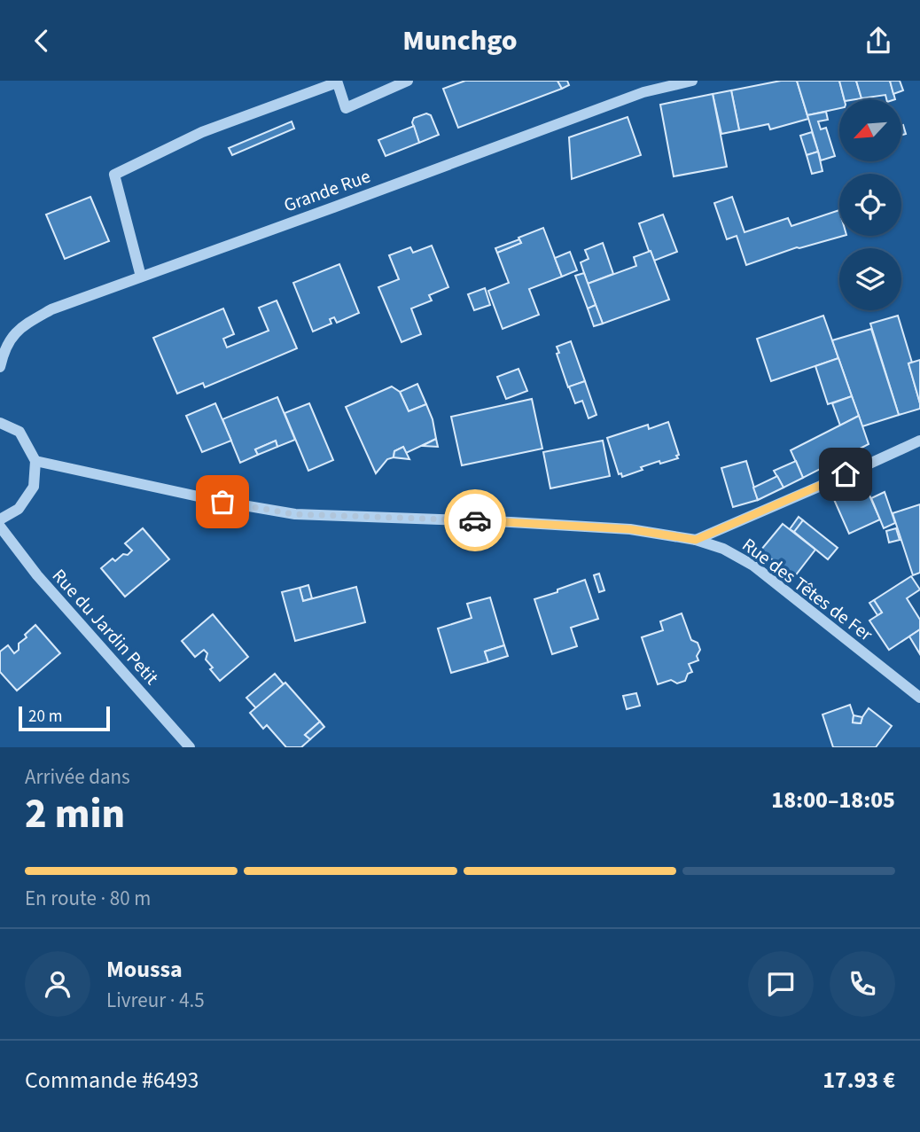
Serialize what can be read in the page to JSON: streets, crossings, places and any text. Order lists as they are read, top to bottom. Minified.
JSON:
{"streets":{"street":["Grande Rue","Rue des Têtes de Fer","Rue du Jardin Petit"]},"scale_bar":"20 m","north":"bottom left","page":{"header":"Munchgo","scale":"20 m","heading":["2 min","Arrivée dans","18:00–18:05"],"panel":["Moussa","Livreur · 4.5","Commande #6493","17.93 €"],"bar":"En route · 80 m"}}
